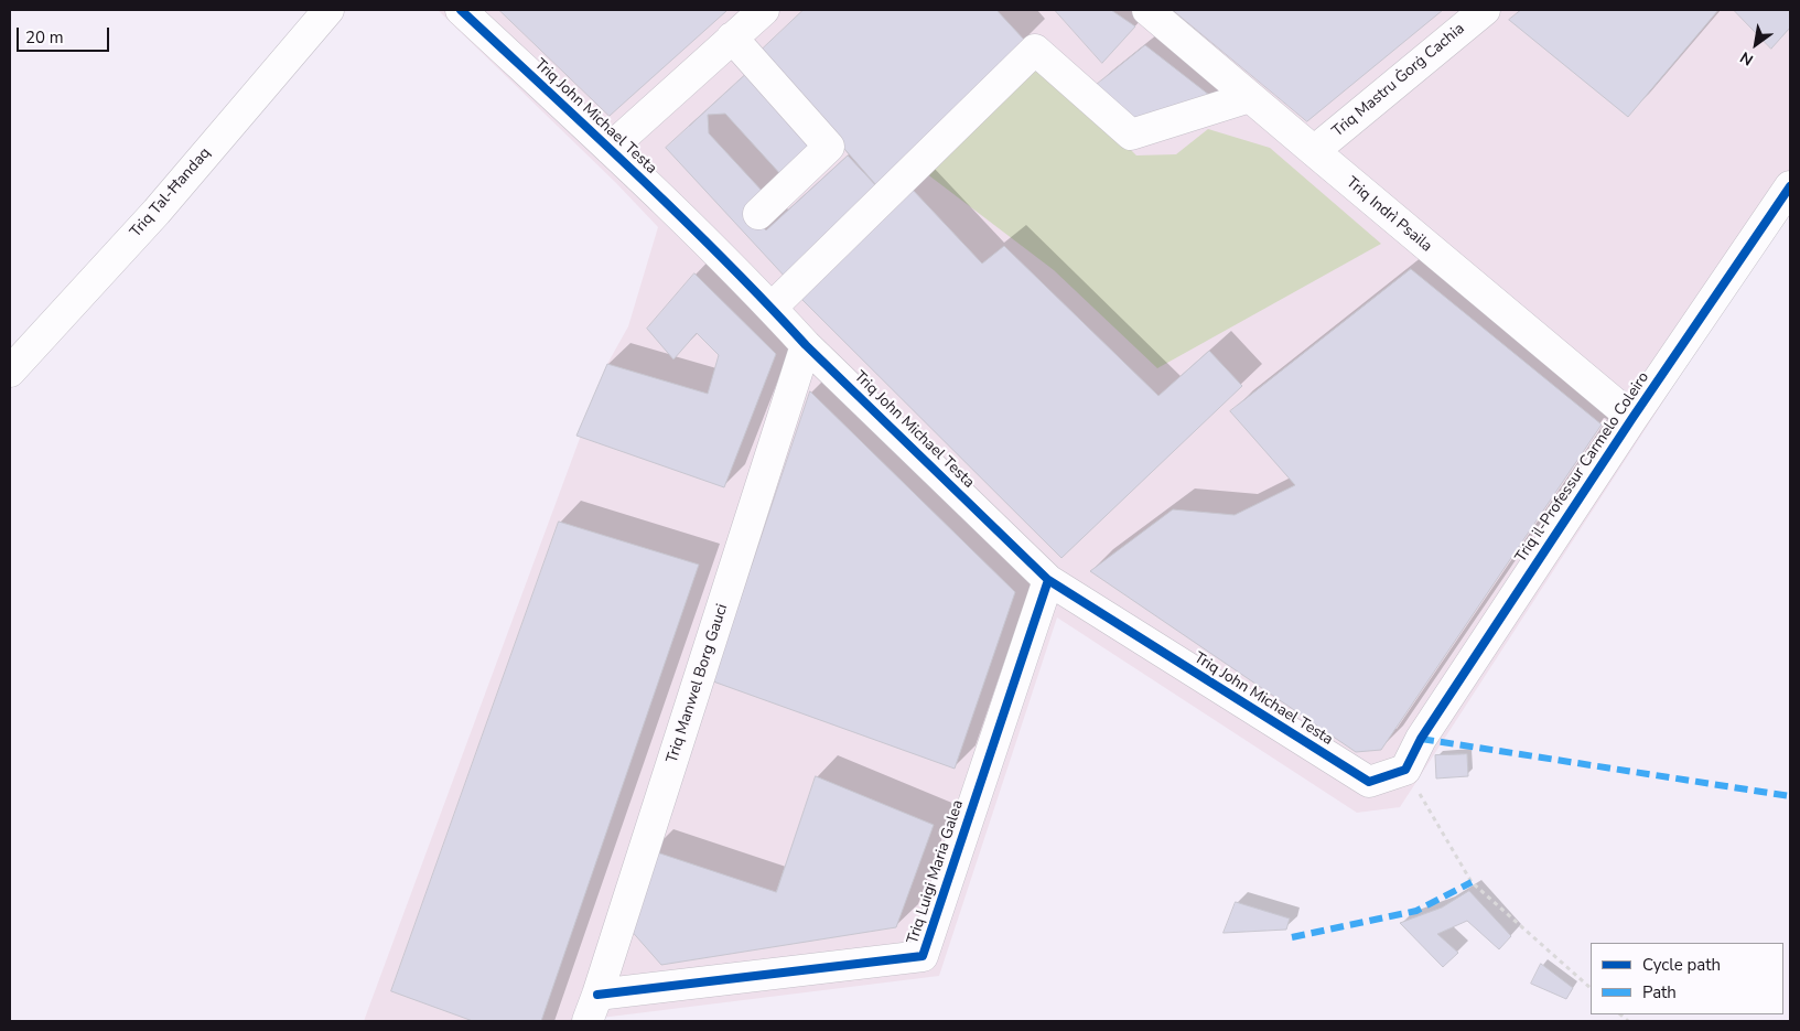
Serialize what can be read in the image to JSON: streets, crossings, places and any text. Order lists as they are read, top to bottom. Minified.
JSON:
{"streets":{"street":["Triq Mastru Ġorġ Cachia","Triq John Michael Testa","Triq Tal-Ħandaq","Triq Indrì Psaila","Triq il-Professur Carmelo Coleiro","Triq Manwel Borg Gauci","Triq Luigi Maria Galea"]},"crossings":[["Triq Mastru Ġorġ Cachia","Triq Indrì Psaila"],["Triq John Michael Testa","Triq il-Professur Carmelo Coleiro"],["Triq John Michael Testa","Triq Manwel Borg Gauci"],["Triq John Michael Testa","Triq Luigi Maria Galea"],["Triq Indrì Psaila","Triq il-Professur Carmelo Coleiro"],["Triq Manwel Borg Gauci","Triq Luigi Maria Galea"]],"legend":["Cycle path","Path"],"scale_bar":"20 m","north":"bottom left"}
